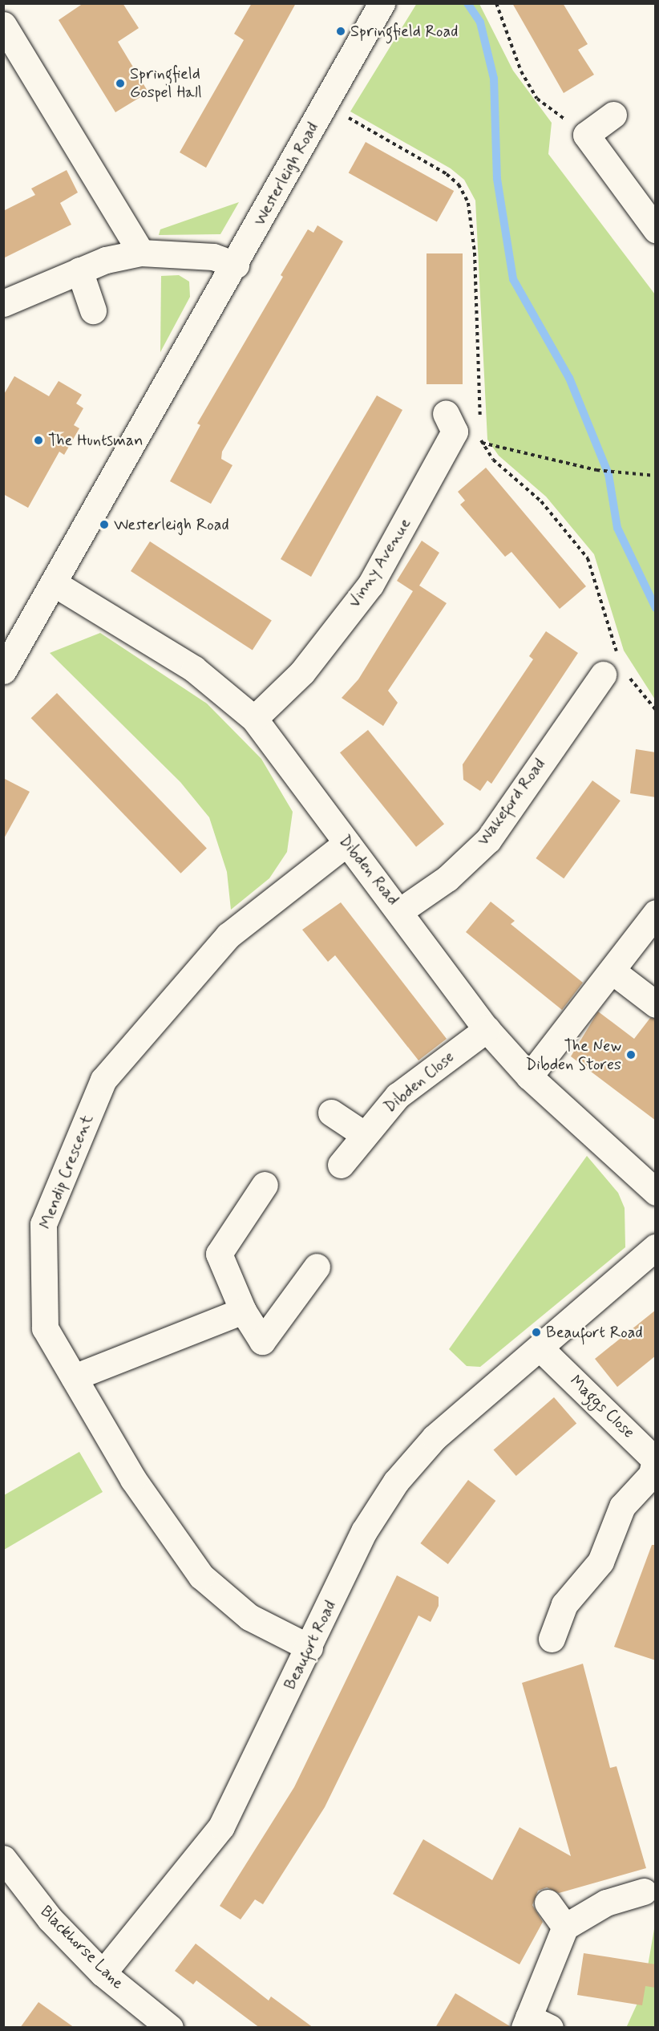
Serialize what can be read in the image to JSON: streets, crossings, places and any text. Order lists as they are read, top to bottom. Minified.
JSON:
{"streets":{"street":["Westerleigh Road","Vinny Avenue","Wakeford Road","Dibden Road","Dibden Close","Mendip Crescent","Maggs Close","Beaufort Road","Blackhorse Lane"]},"crossings":[["Westerleigh Road","Dibden Road"],["Vinny Avenue","Dibden Road"],["Wakeford Road","Dibden Road"],["Dibden Road","Dibden Close"],["Dibden Road","Mendip Crescent"],["Mendip Crescent","Beaufort Road"],["Maggs Close","Beaufort Road"],["Beaufort Road","Blackhorse Lane"]],"places":["Springfield Road","Springfield Gospel Hall","The Huntsman","Westerleigh Road","The New Dibden Stores","Beaufort Road"]}
